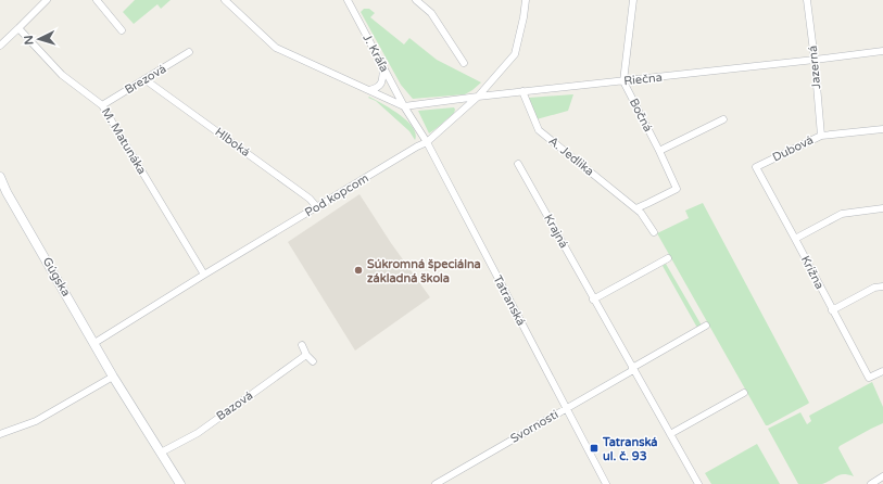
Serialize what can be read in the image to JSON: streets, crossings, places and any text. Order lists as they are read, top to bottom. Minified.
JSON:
{"streets":{"main road":["Gúgska"],"street":["J. Kráľa","Jazerná","Brezová","Riečna","Bočná","M. Matunáka","Hlboká","Dubová","A. Jedlika","Pod kopcom","Krajná","Krížna","Tatranská","Bazová","Svornosti"]},"crossings":[["J. Kráľa","Riečna"],["J. Kráľa","Tatranská"],["Jazerná","Riečna"],["Jazerná","Dubová"],["Brezová","M. Matunáka"],["Brezová","Hlboká"],["Riečna","Bočná"],["Riečna","A. Jedlika"],["Riečna","Pod kopcom"],["Riečna","Tatranská"],["Bočná","A. Jedlika"],["M. Matunáka","Pod kopcom"],["Hlboká","Pod kopcom"],["Dubová","Krížna"],["Pod kopcom","Gúgska"],["Pod kopcom","Tatranská"],["Krajná","Svornosti"],["Gúgska","Bazová"],["Tatranská","Svornosti"]],"places":{"other":["Súkromná špeciálna základná škola"],"transit":["Tatranská ul. č. 93"]},"north":"left"}
